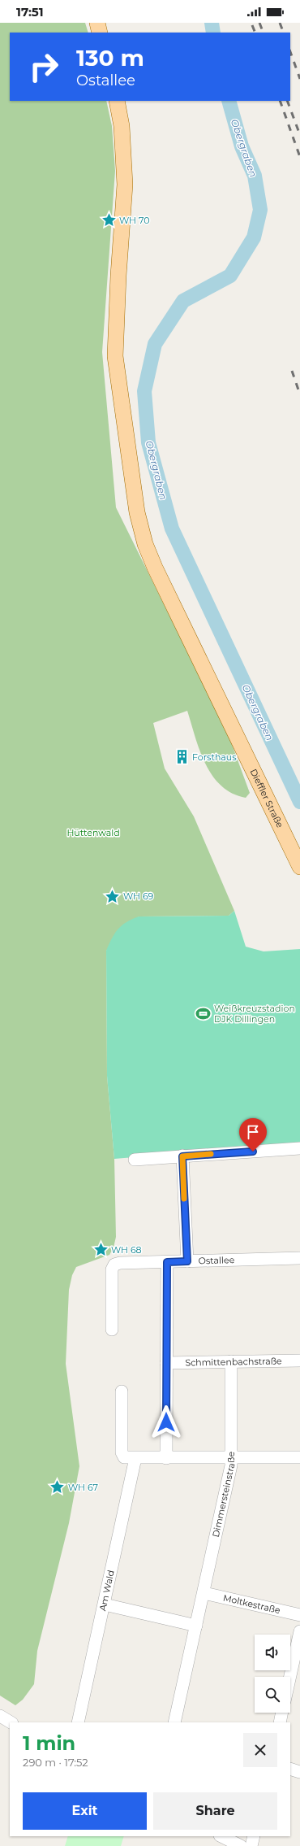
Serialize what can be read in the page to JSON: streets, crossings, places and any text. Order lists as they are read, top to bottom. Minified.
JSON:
{"streets":{"main road":["Dieffler Straße"],"street":["Ostallee","Schmittenbachstraße","Dimmersteinstraße","Am Wald","Moltkestraße"]},"crossings":[["Schmittenbachstraße","Dimmersteinstraße"],["Dimmersteinstraße","Moltkestraße"]],"water":["Obergraben"],"parks":["Hüttenwald"],"places":{"place":["WH 70","WH 69","WH 68","WH 67"],"building":["Forsthaus"],"sports":["Weißkreuzstadion DJK Dillingen"]},"page":{"status":"17:51","turn":["130 m","Ostallee"],"heading":["1 min","290 m · 17:52"],"buttons":["Exit","Share"]}}
